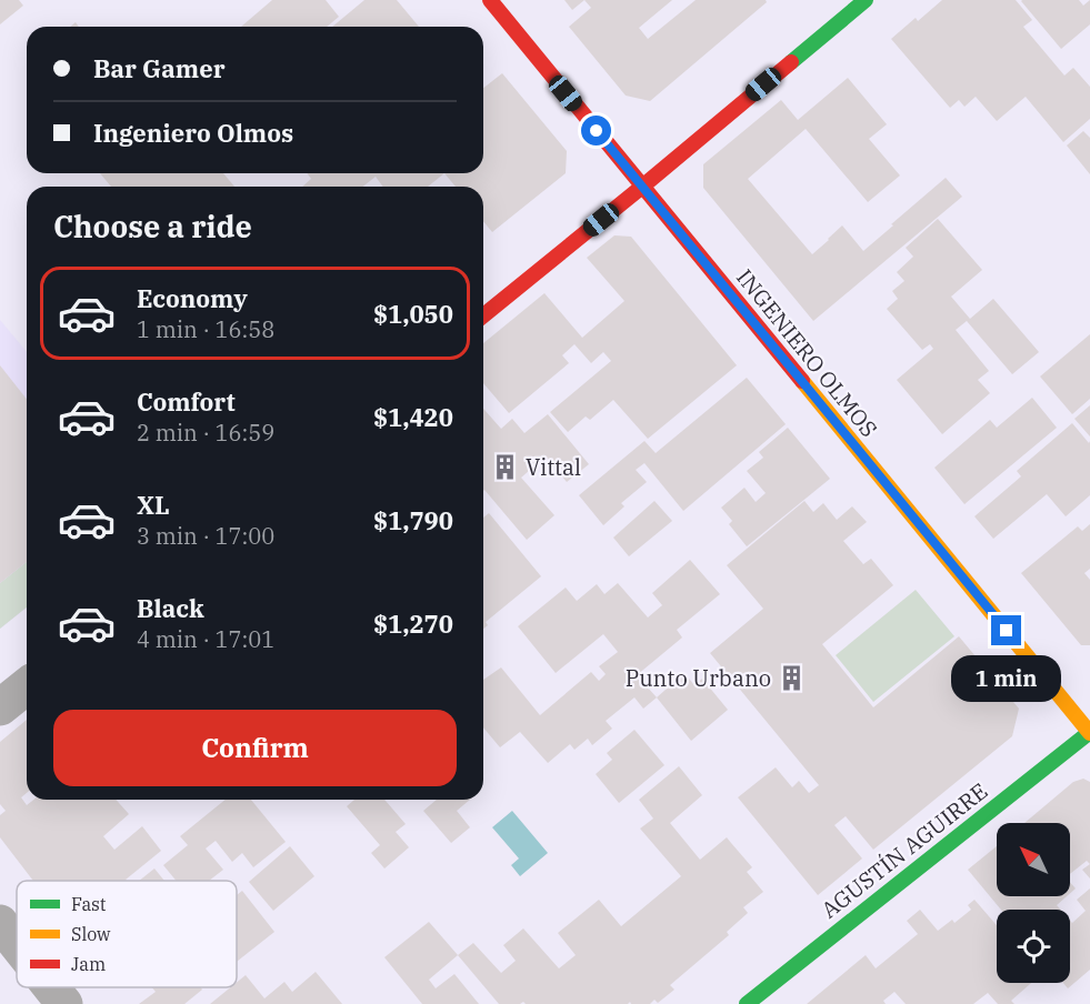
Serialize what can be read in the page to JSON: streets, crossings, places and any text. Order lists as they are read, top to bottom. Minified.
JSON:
{"streets":{"street":["INGENIERO OLMOS","AGUSTÍN AGUIRRE"]},"crossings":[["INGENIERO OLMOS","AGUSTÍN AGUIRRE"]],"places":{"building":["Vittal","Punto Urbano"]},"legend":["Fast","Slow","Jam"],"north":"top left","page":{"banner":["Bar Gamer","Ingeniero Olmos"],"heading":"Choose a ride","list":[{"name":"Economy","note":"1 min · 16:58","value":"$1,050"},{"name":"Comfort","note":"2 min · 16:59","value":"$1,420"},{"name":"XL","note":"3 min · 17:00","value":"$1,790"},{"name":"Black","note":"4 min · 17:01","value":"$1,270"}],"bubble":"1 min","buttons":"Confirm"}}
